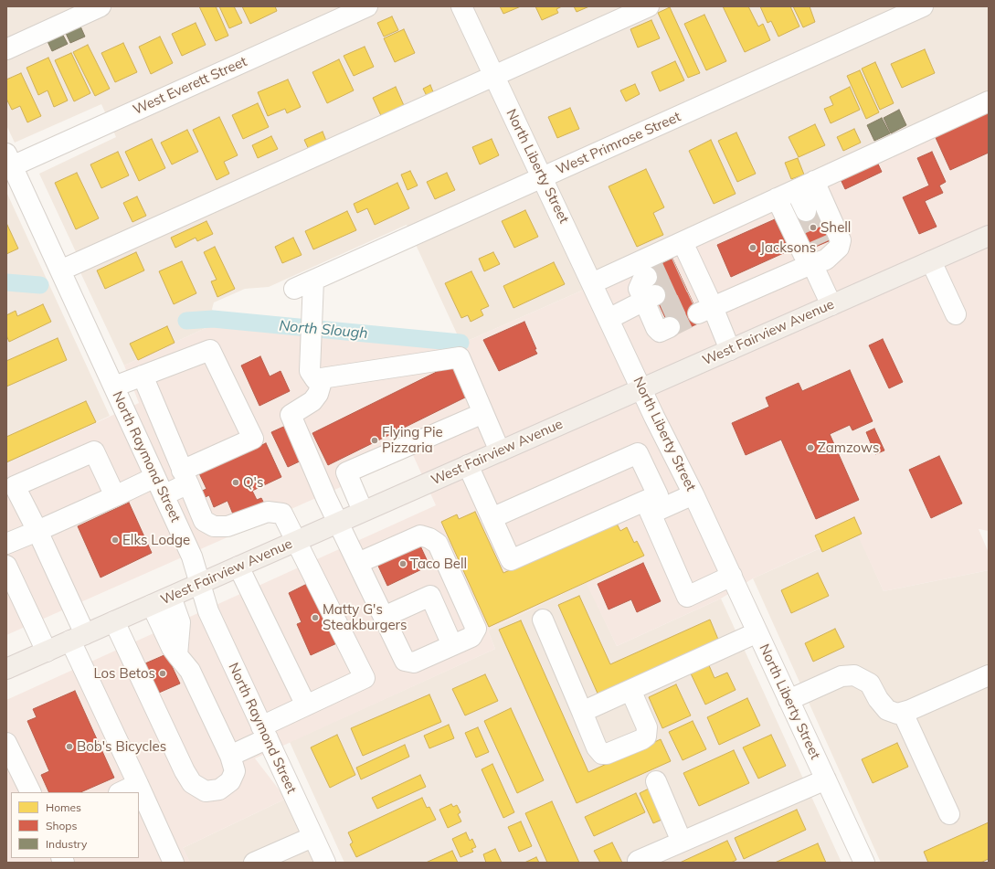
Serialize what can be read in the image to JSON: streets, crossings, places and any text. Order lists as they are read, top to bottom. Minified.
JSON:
{"streets":{"main road":["West Fairview Avenue"],"street":["West Everett Street","West Primrose Street","North Liberty Street","North Raymond Street"]},"crossings":[["West Everett Street","North Raymond Street"],["West Primrose Street","North Liberty Street"],["North Liberty Street","West Fairview Avenue"],["West Fairview Avenue","North Raymond Street"]],"water":["North Slough"],"places":["Shell","Jacksons","Flying Pie Pizzaria","Zamzows","Q's","Elks Lodge","Taco Bell","Matty G's Steakburgers","Los Betos","Bob's Bicycles"],"legend":["Homes","Shops","Industry"]}
